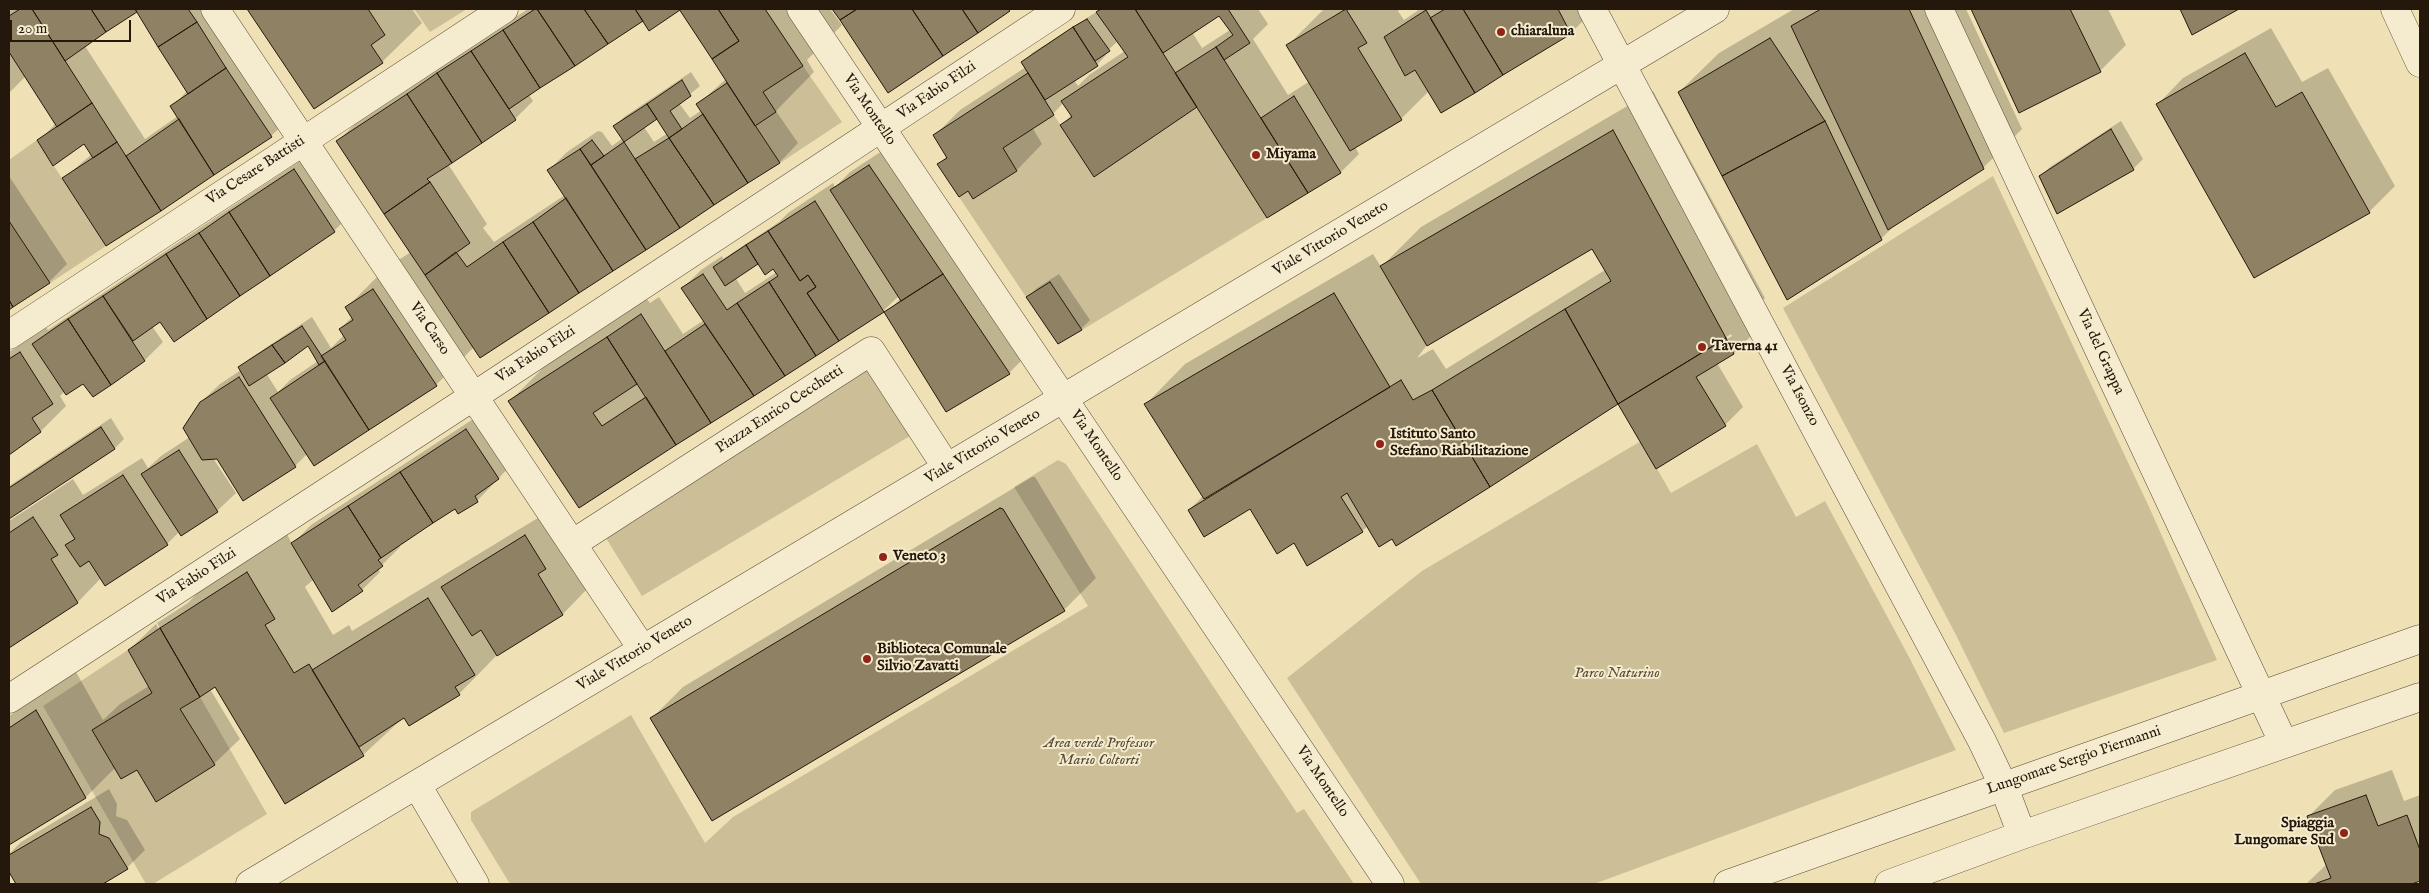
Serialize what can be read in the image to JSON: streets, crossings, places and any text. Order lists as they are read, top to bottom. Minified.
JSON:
{"streets":{"street":["Via Fabio Filzi","Via Montello","Via Cesare Battisti","Viale Vittorio Veneto","Via Carso","Via del Grappa","Via Isonzo","Piazza Enrico Cecchetti","Lungomare Sergio Piermanni"]},"crossings":[["Via Fabio Filzi","Via Montello"],["Via Fabio Filzi","Via Carso"],["Via Montello","Viale Vittorio Veneto"],["Via Cesare Battisti","Via Carso"],["Viale Vittorio Veneto","Via Carso"],["Viale Vittorio Veneto","Via Isonzo"],["Viale Vittorio Veneto","Piazza Enrico Cecchetti"],["Via Carso","Piazza Enrico Cecchetti"],["Via del Grappa","Lungomare Sergio Piermanni"],["Via Isonzo","Lungomare Sergio Piermanni"]],"parks":["Parco Naturino","Area verde Professor Mario Coltorti"],"places":["chiaraluna","Miyama","Taverna 41","Istituto Santo Stefano Riabilitazione","Veneto 3","Biblioteca Comunale Silvio Zavatti","Spiaggia Lungomare Sud"],"scale_bar":"20 m"}
